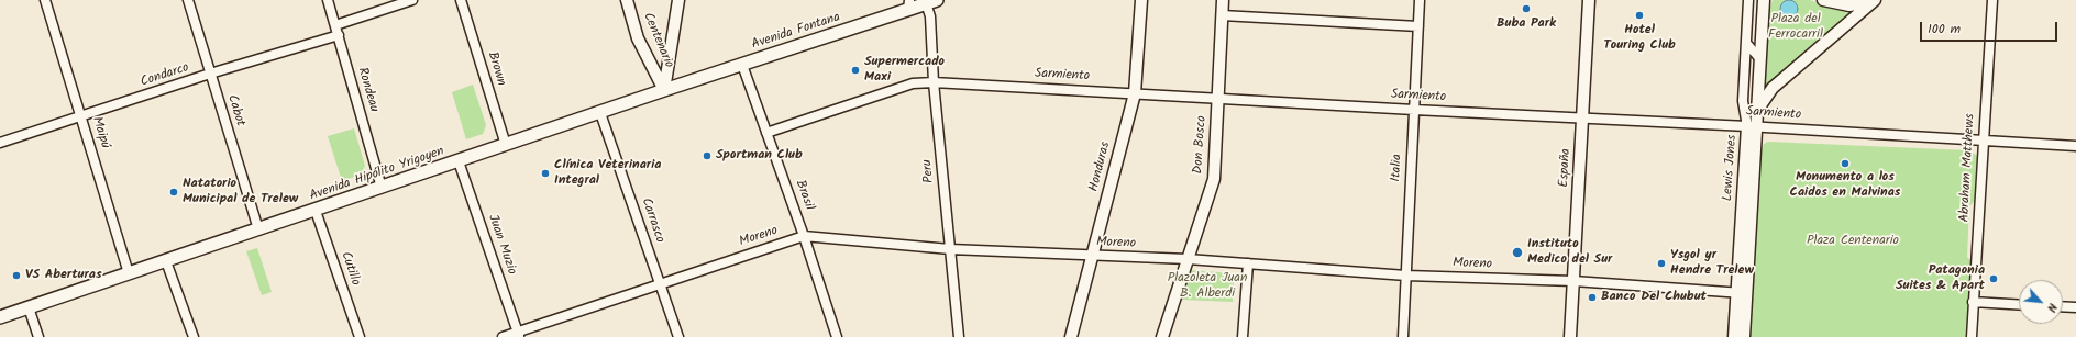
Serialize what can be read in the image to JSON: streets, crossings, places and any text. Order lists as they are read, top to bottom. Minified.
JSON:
{"streets":{"main road":["Avenida Fontana","Avenida Hipólito Yrigoyen"],"street":["Centenario","Brown","Condarco","Sarmiento","Rondeau","Cabot","Maipú","Don Bosco","Honduras","Italia","España","Lewis Jones","Abraham Matthews","Peru","Brasil","Carrasco","Moreno","Juan Muzio","Cutillo"]},"crossings":[["Avenida Fontana","Centenario"],["Avenida Fontana","Peru"],["Avenida Fontana","Avenida Hipólito Yrigoyen"],["Avenida Fontana","Brasil"],["Centenario","Avenida Hipólito Yrigoyen"],["Brown","Avenida Hipólito Yrigoyen"],["Condarco","Rondeau"],["Condarco","Cabot"],["Condarco","Maipú"],["Sarmiento","Don Bosco"],["Sarmiento","Honduras"],["Sarmiento","Italia"],["Sarmiento","España"],["Sarmiento","Lewis Jones"],["Sarmiento","Abraham Matthews"],["Sarmiento","Peru"],["Sarmiento","Brasil"],["Rondeau","Avenida Hipólito Yrigoyen"],["Cabot","Avenida Hipólito Yrigoyen"],["Maipú","Avenida Hipólito Yrigoyen"],["Don Bosco","Moreno"],["Honduras","Moreno"],["Italia","Moreno"],["España","Moreno"],["Lewis Jones","Moreno"],["Peru","Moreno"],["Avenida Hipólito Yrigoyen","Carrasco"],["Avenida Hipólito Yrigoyen","Juan Muzio"],["Avenida Hipólito Yrigoyen","Cutillo"],["Brasil","Moreno"],["Carrasco","Moreno"],["Moreno","Juan Muzio"]],"parks":["Plaza del Ferrocarril","Plaza Centenario","Plazoleta Juan B. Alberdi"],"places":["Buba Park","Hotel Touring Club","Supermercado Maxi","Sportman Club","Monumento a los Caidos en Malvinas","Clínica Veterinaria Integral","Natatorio Municipal de Trelew","Instituto Medico del Sur","Ysgol yr Hendre Trelew","VS Aberturas","Patagonia Suites & Apart","Banco Del Chubut"],"scale_bar":"100 m","north":"bottom right"}
